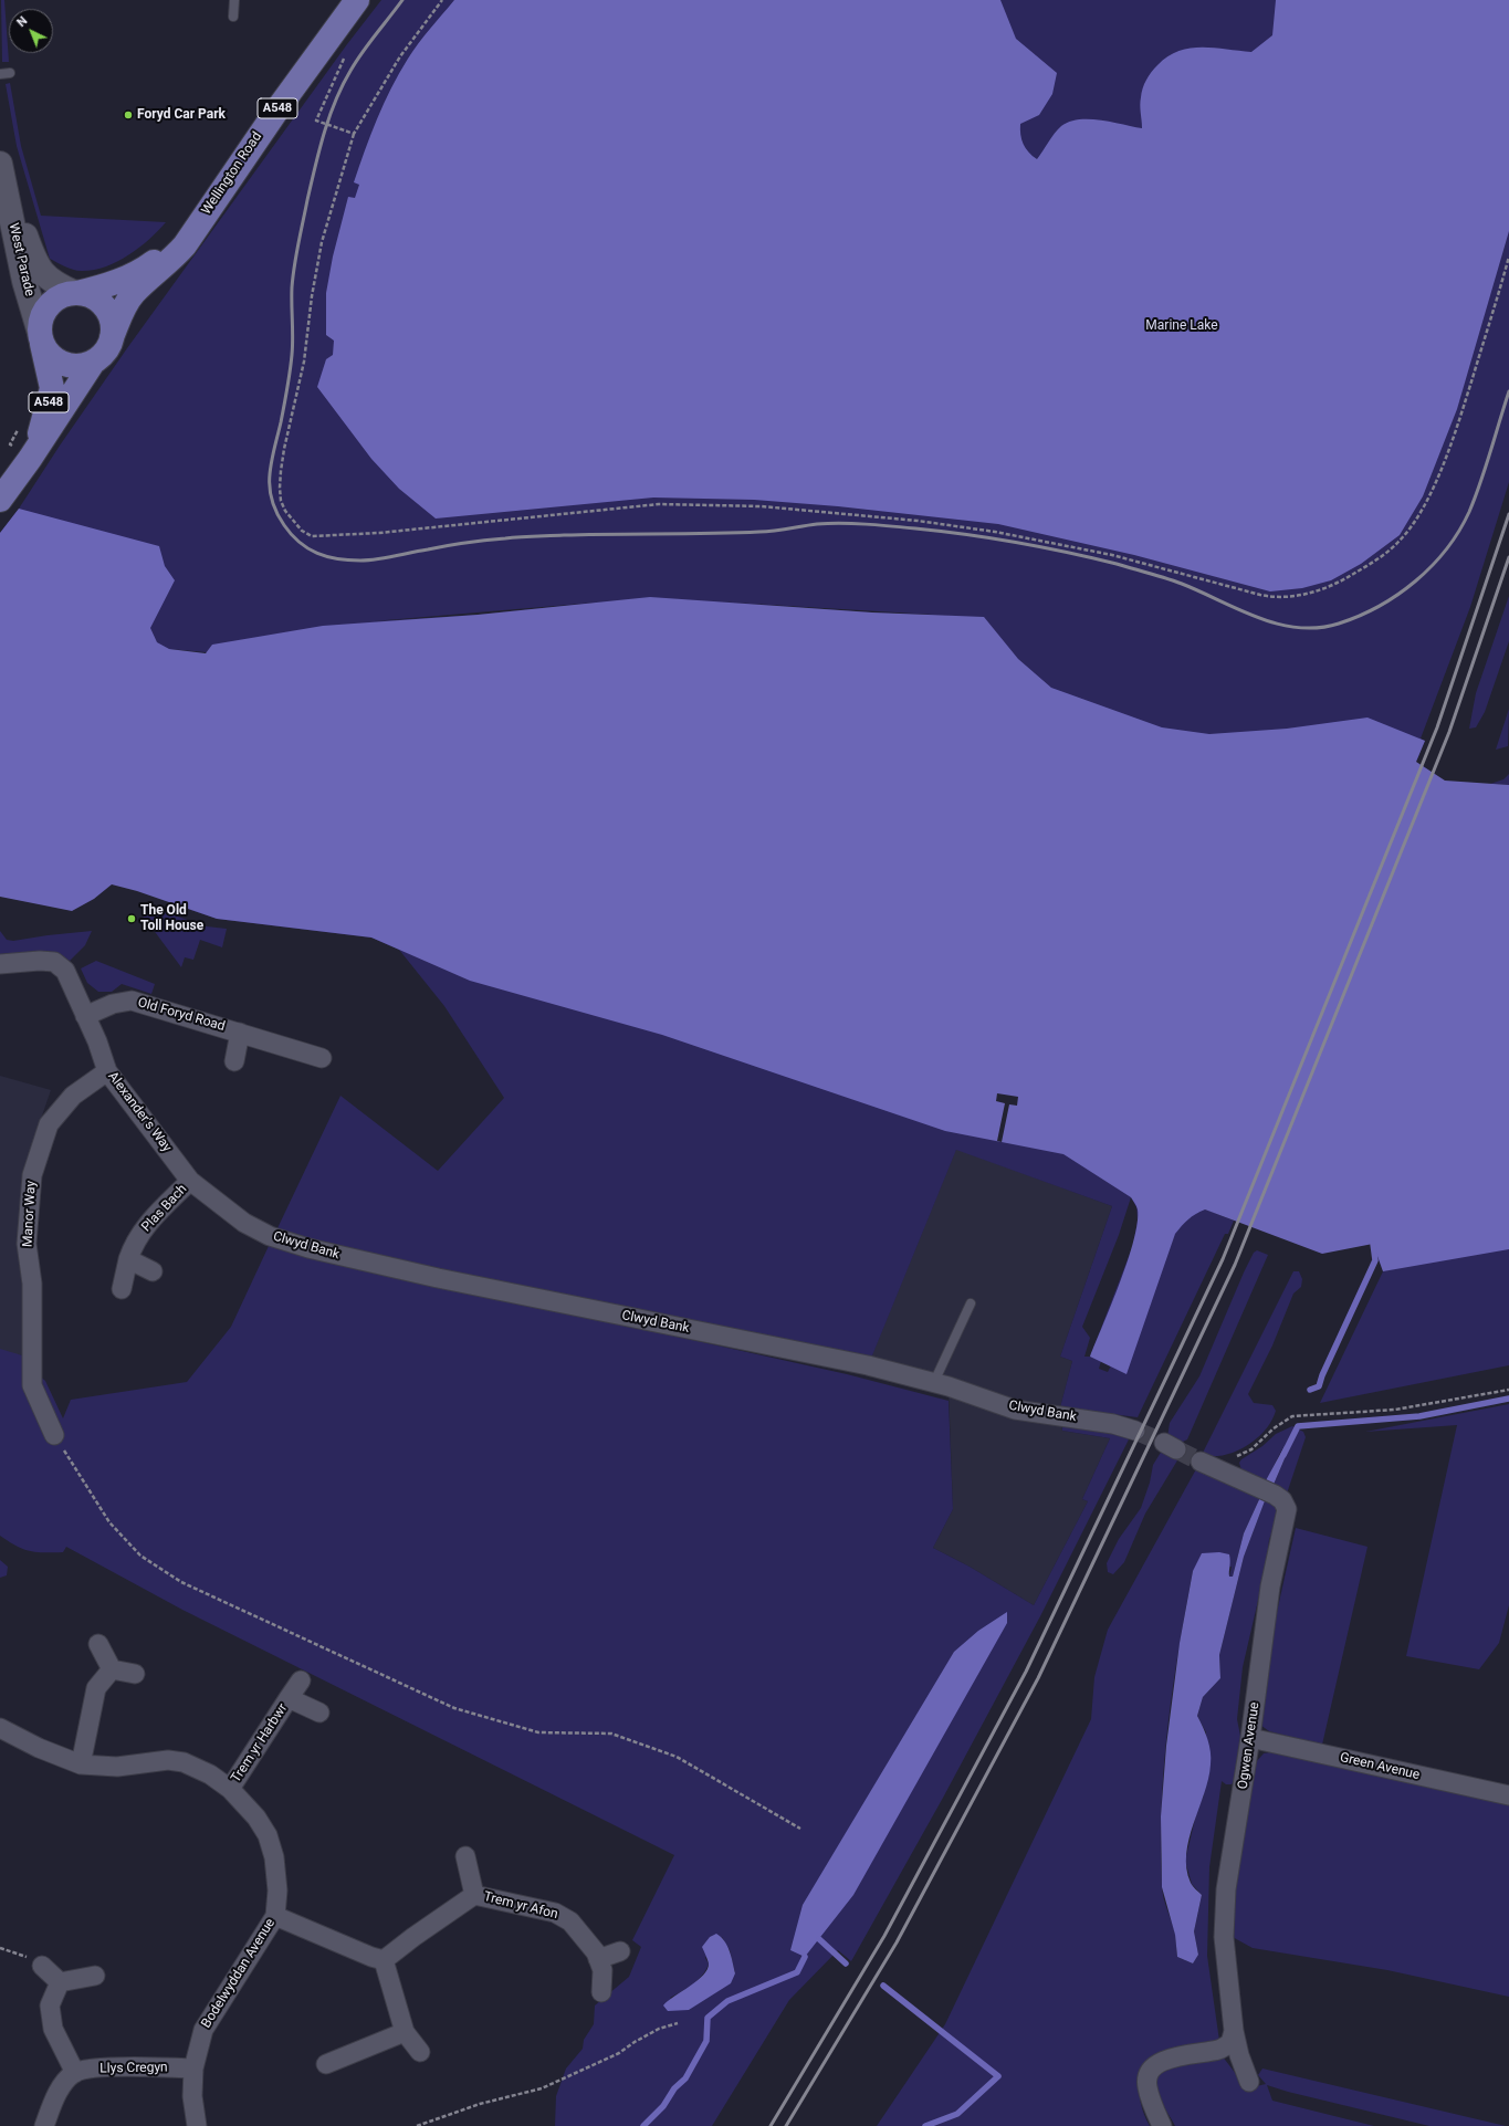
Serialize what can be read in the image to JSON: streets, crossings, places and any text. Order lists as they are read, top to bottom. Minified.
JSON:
{"streets":{"main road":["A548","Wellington Road","West Parade"],"street":["Old Foryd Road","Alexander's Way","Plas Bach","Manor Way","Clwyd Bank","Trem yr Harbwr","Ogwen Avenue","Green Avenue","Trem yr Afon","Bodelwyddan Avenue","Llys Cregyn"]},"crossings":[["A548","Wellington Road"],["A548","West Parade"],["Wellington Road","West Parade"],["Old Foryd Road","Alexander's Way"],["Alexander's Way","Plas Bach"],["Alexander's Way","Manor Way"],["Alexander's Way","Clwyd Bank"],["Plas Bach","Clwyd Bank"],["Trem yr Harbwr","Bodelwyddan Avenue"],["Ogwen Avenue","Green Avenue"],["Bodelwyddan Avenue","Llys Cregyn"]],"parks":["Marine Lake"],"places":["Foryd Car Park","The Old Toll House"],"north":"top left"}
